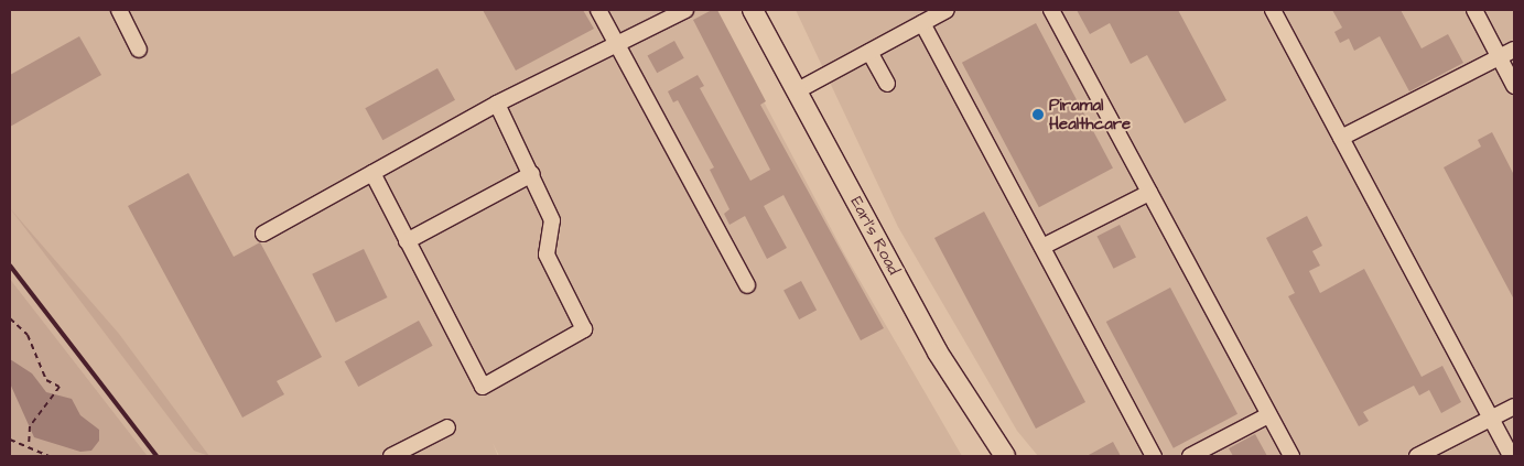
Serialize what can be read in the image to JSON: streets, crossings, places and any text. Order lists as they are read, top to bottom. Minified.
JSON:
{"streets":{"main road":["Earl's Road"]},"places":["Piramal Healthcare"]}
